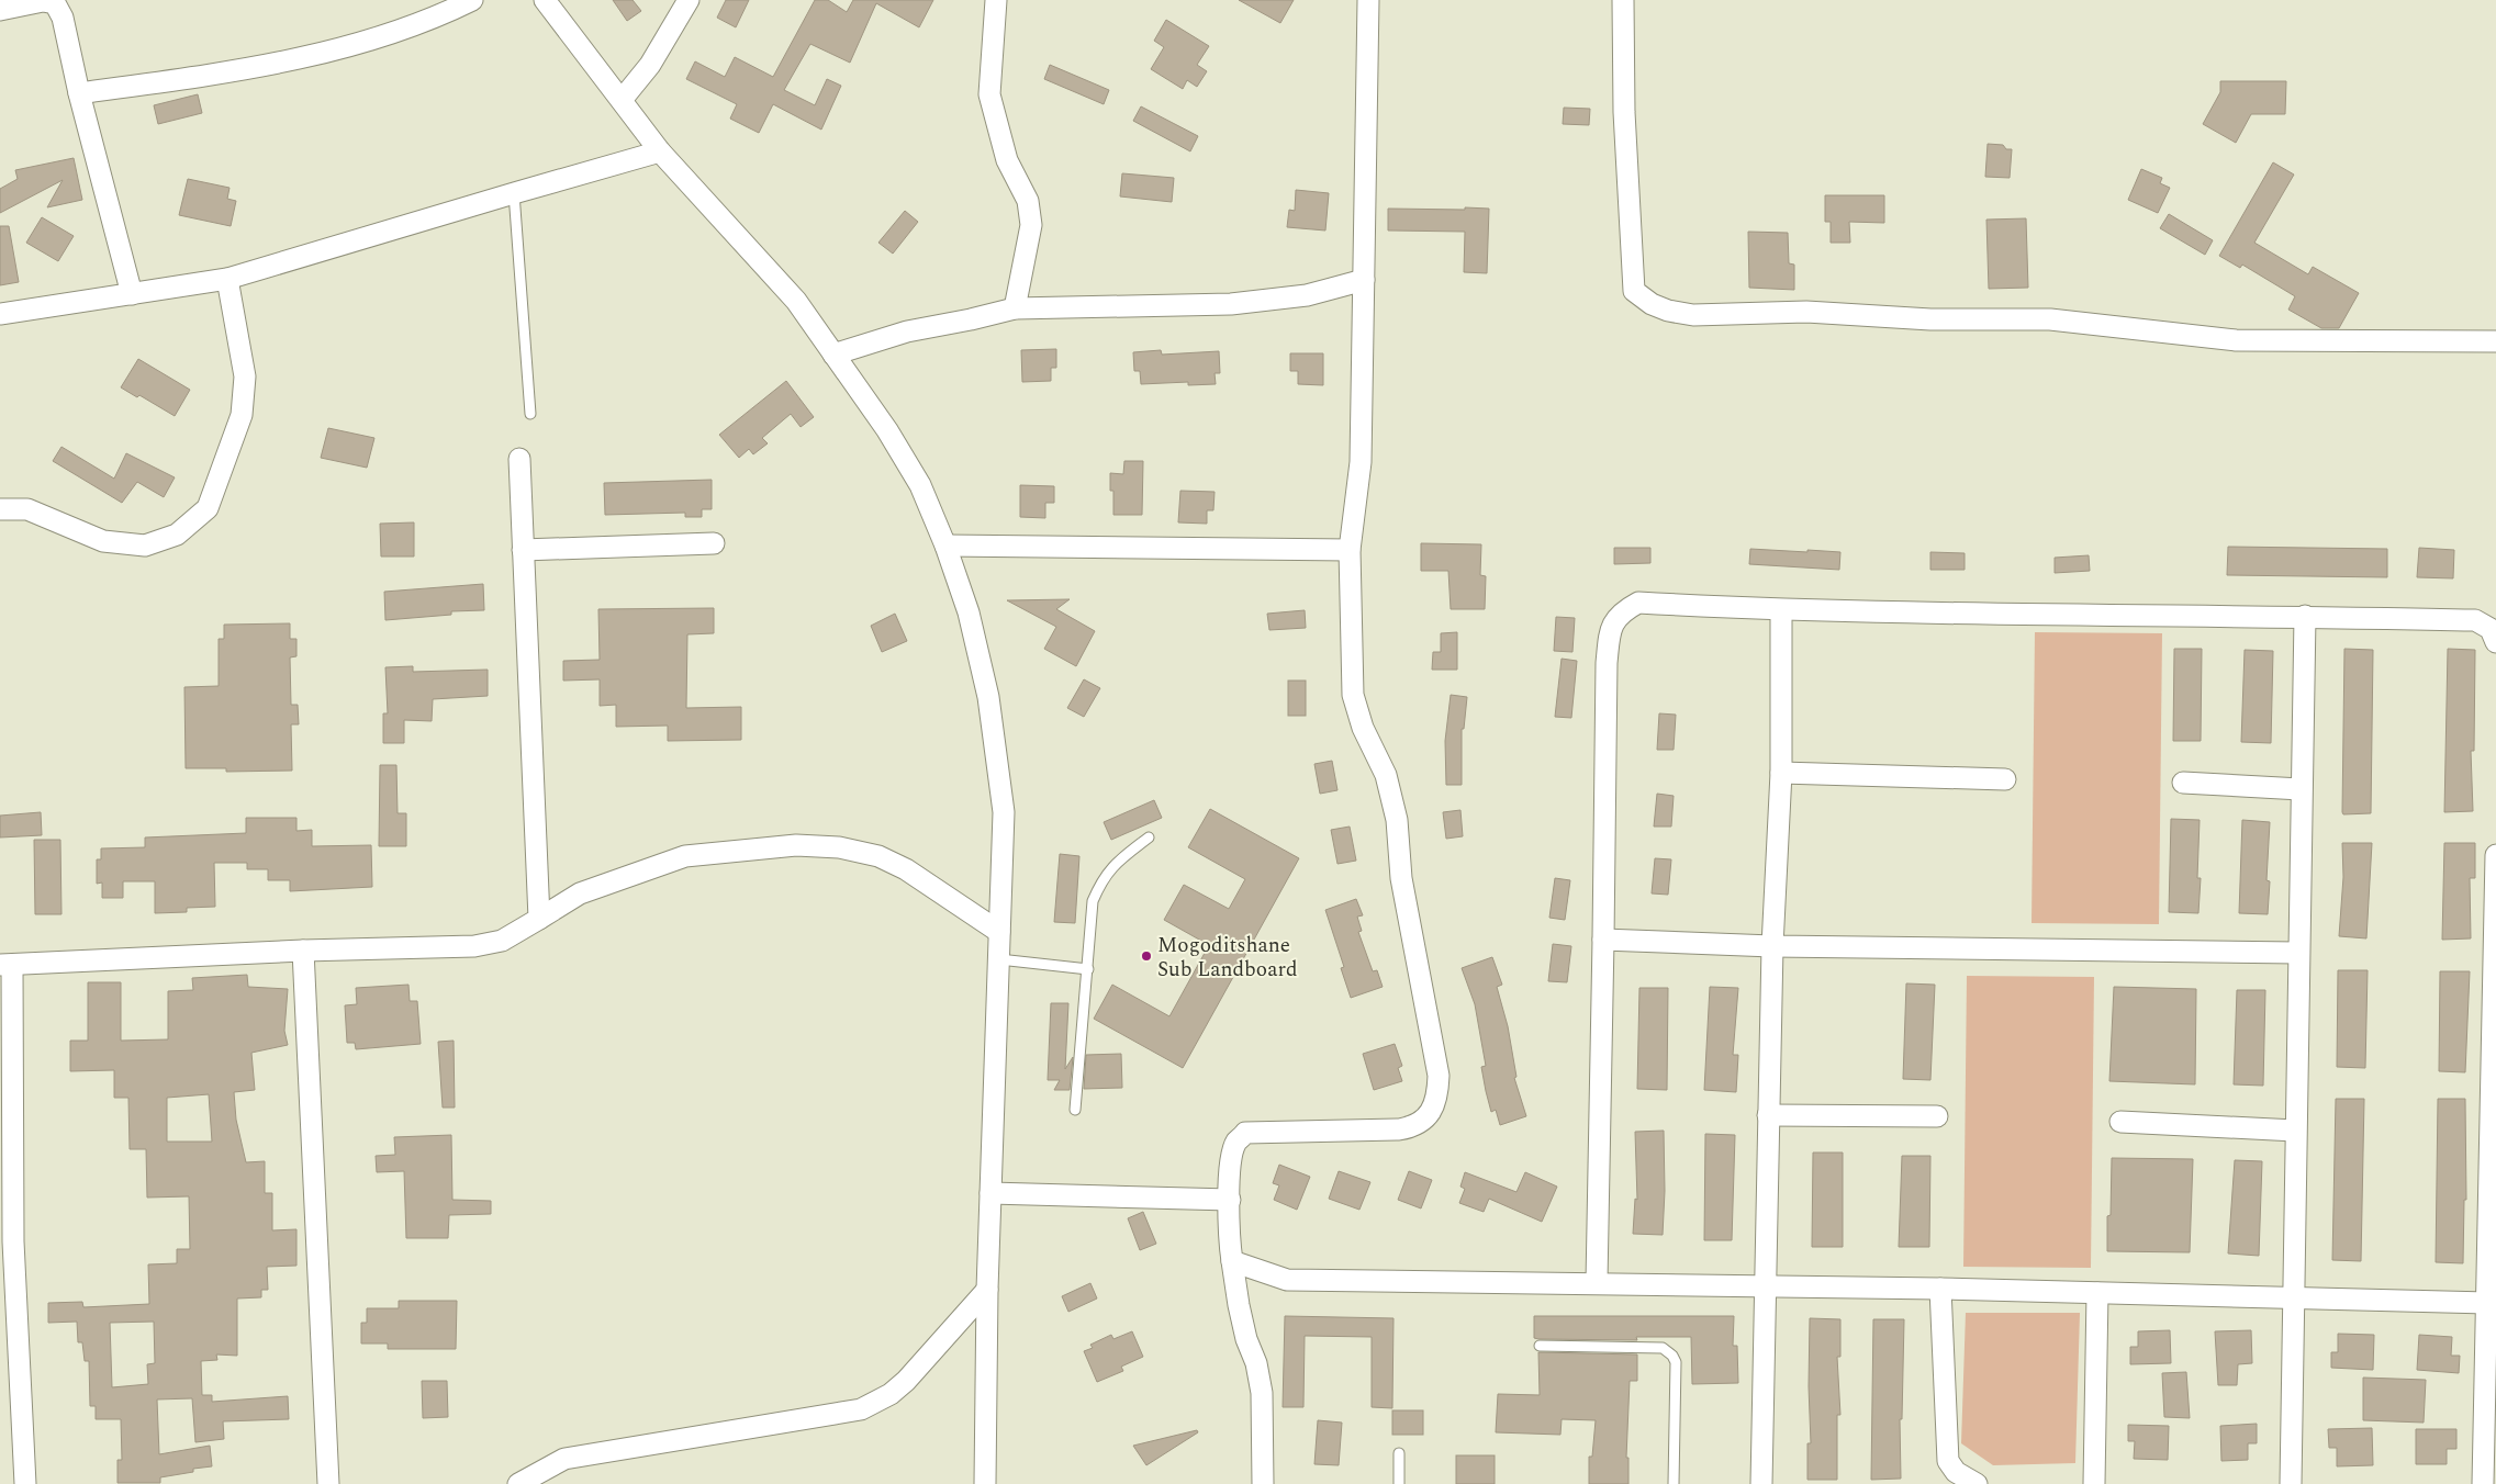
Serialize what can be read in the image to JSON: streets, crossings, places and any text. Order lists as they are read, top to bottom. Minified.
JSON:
{"places":["Mogoditshane Sub Landboard"]}
